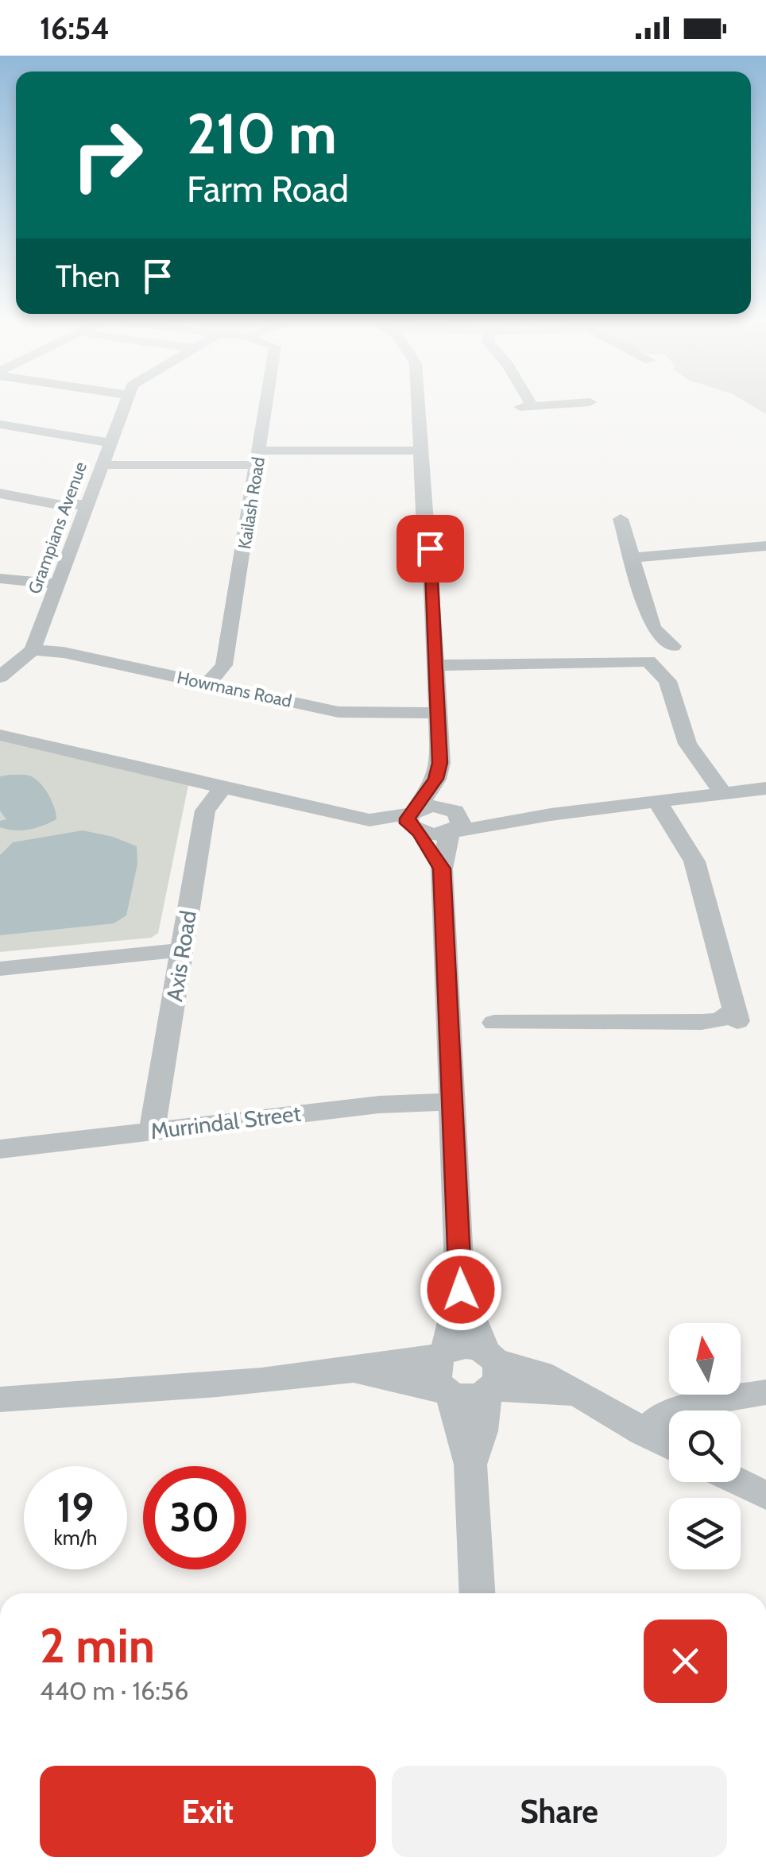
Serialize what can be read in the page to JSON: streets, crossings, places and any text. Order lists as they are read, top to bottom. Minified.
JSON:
{"streets":{"street":["Kailash Road","Grampians Avenue","Howmans Road","Axis Road","Murrindal Street"]},"crossings":[["Kailash Road","Howmans Road"],["Grampians Avenue","Howmans Road"],["Axis Road","Murrindal Street"]],"north":"top","page":{"status":"16:54","turn":["210 m","Farm Road"],"then":"Then","speed":"19 km/h","limit":"30","heading":["2 min","440 m · 16:56"],"buttons":["Exit","Share"]}}
